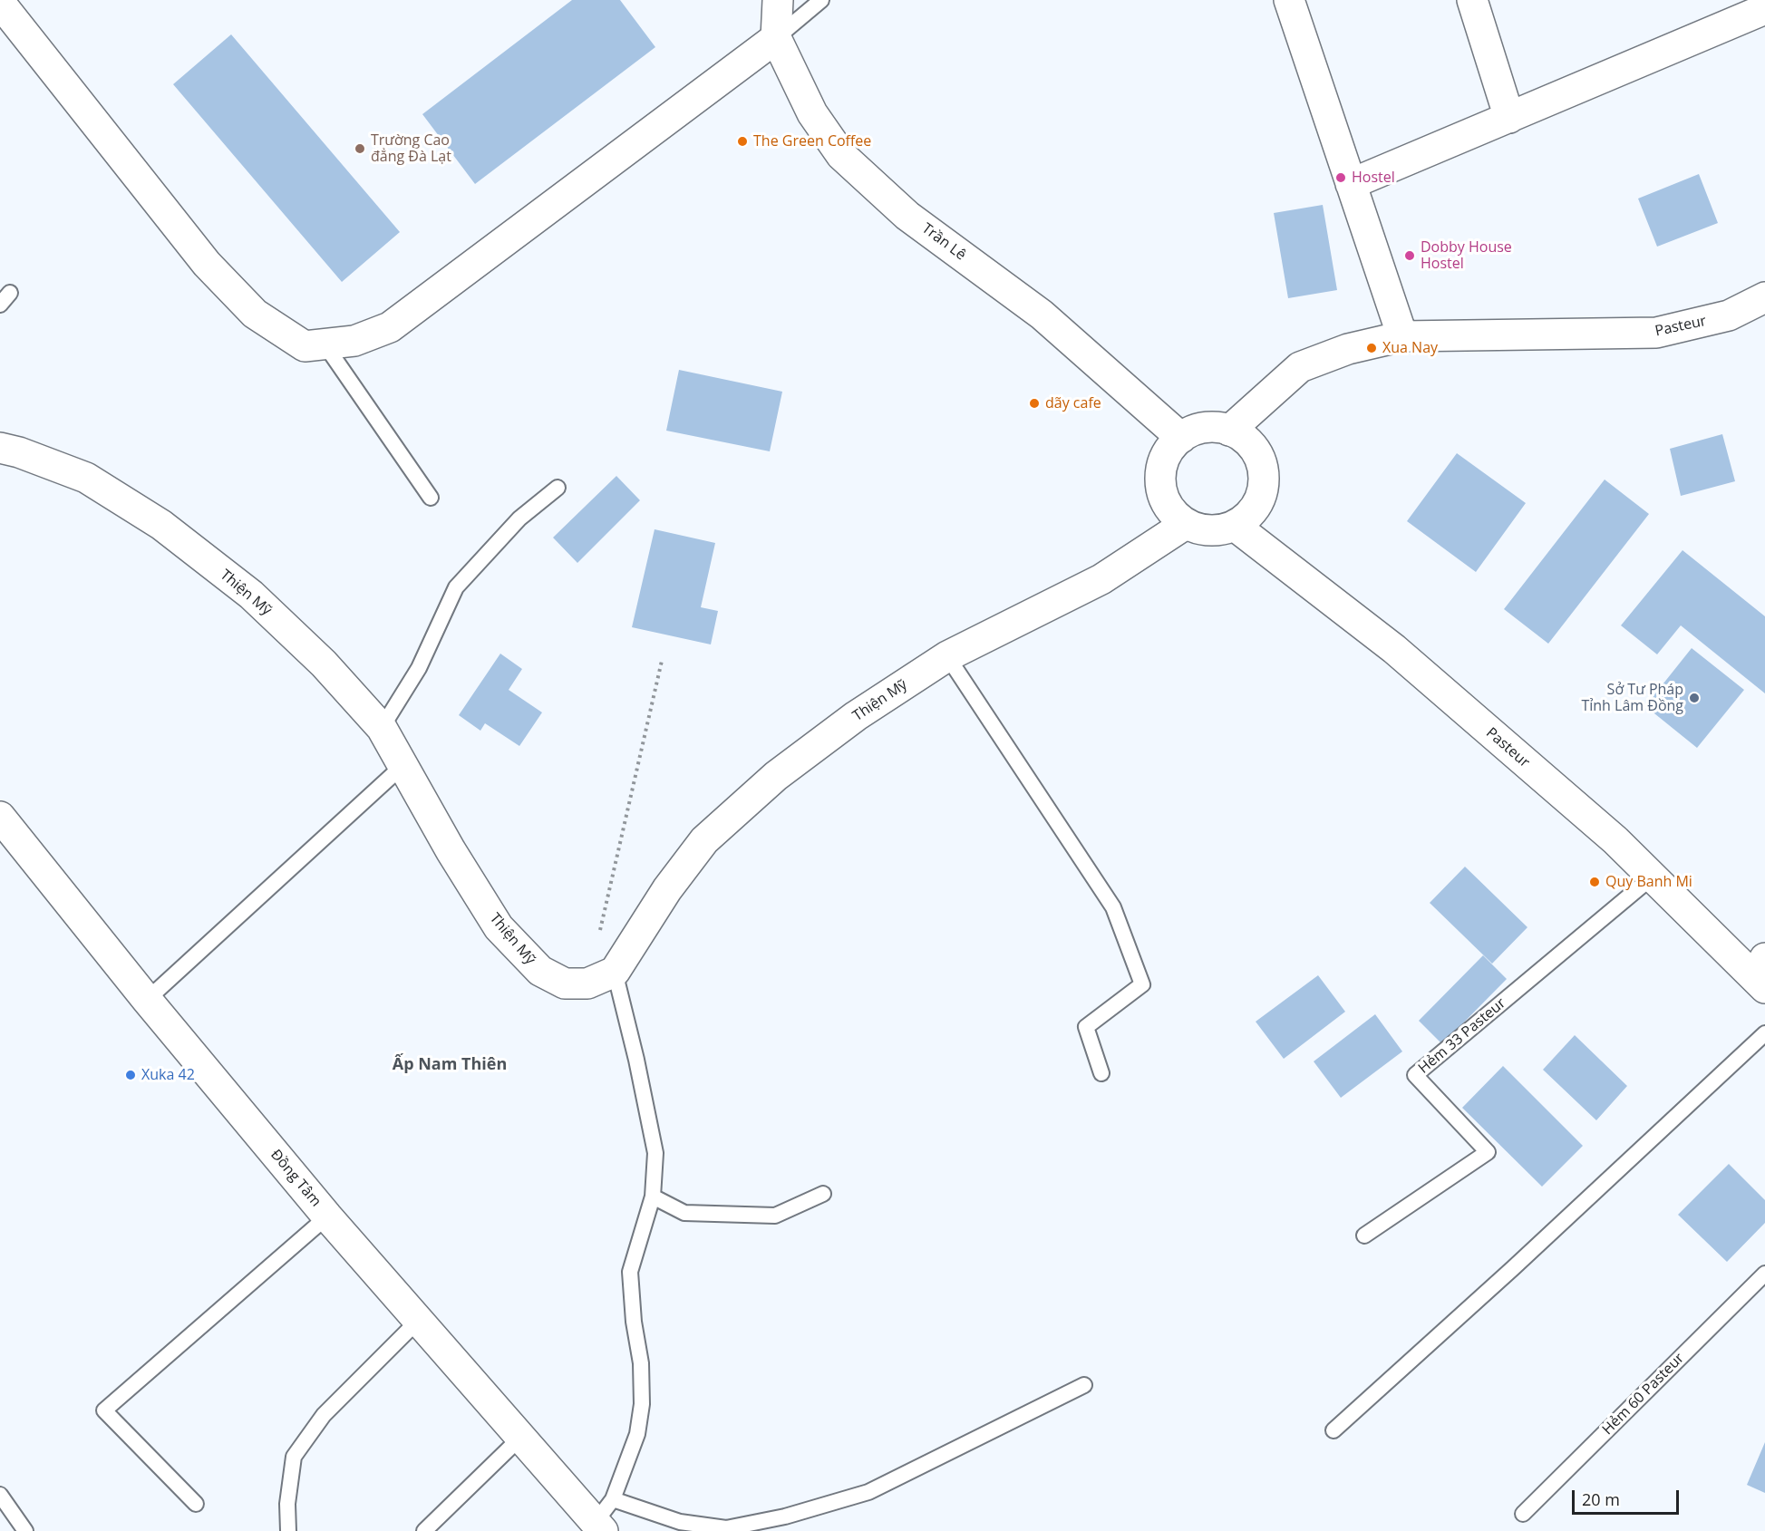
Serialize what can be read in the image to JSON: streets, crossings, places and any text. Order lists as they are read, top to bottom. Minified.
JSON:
{"streets":{"street":["Trần Lê","Pasteur","Thiện Mỹ","Đồng Tâm"],"lane":["Hẻm 33 Pasteur","Hẻm 60 Pasteur"]},"crossings":[["Trần Lê","Pasteur"],["Trần Lê","Thiện Mỹ"],["Pasteur","Thiện Mỹ"],["Pasteur","Hẻm 33 Pasteur"]],"districts":["Ấp Nam Thiên"],"places":["The Green Coffee","Trường Cao đẳng Đà Lạt","Hostel","Dobby House Hostel","Xua Nay","dãy cafe","Sở Tư Pháp Tỉnh Lâm Đồng","Quy Banh Mi","Xuka 42"],"scale_bar":"20 m"}
